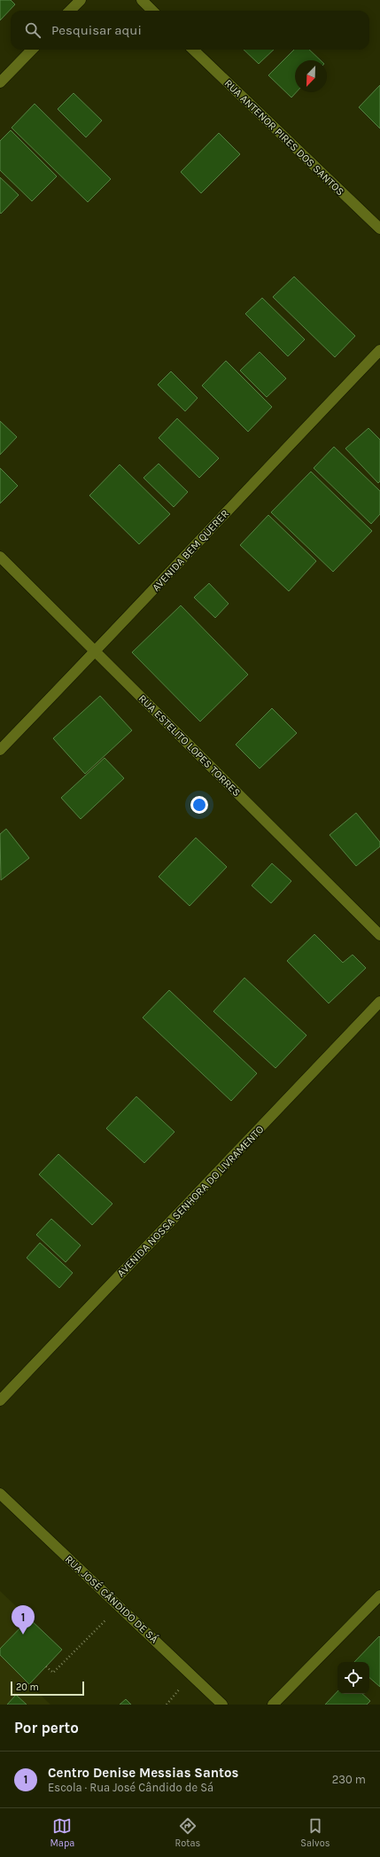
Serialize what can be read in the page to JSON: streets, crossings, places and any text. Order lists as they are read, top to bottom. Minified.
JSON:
{"streets":{"street":["RUA ANTENOR PIRES DOS SANTOS","AVENIDA BEM QUERER","RUA ESTELITO LOPES TORRES","AVENIDA NOSSA SENHORA DO LIVRAMENTO","RUA JOSÉ CÂNDIDO DE SÁ"]},"crossings":[["AVENIDA BEM QUERER","RUA ESTELITO LOPES TORRES"]],"scale_bar":"20 m","north":"bottom left","page":{"search":"Pesquisar aqui","pins":"1","scale":"20 m","heading":"Por perto","list":[{"mark":"1","name":"Centro Denise Messias Santos","note":"Escola · Rua José Cândido de Sá","value":"230 m"}],"nav":["Mapa","Rotas","Salvos"]}}
